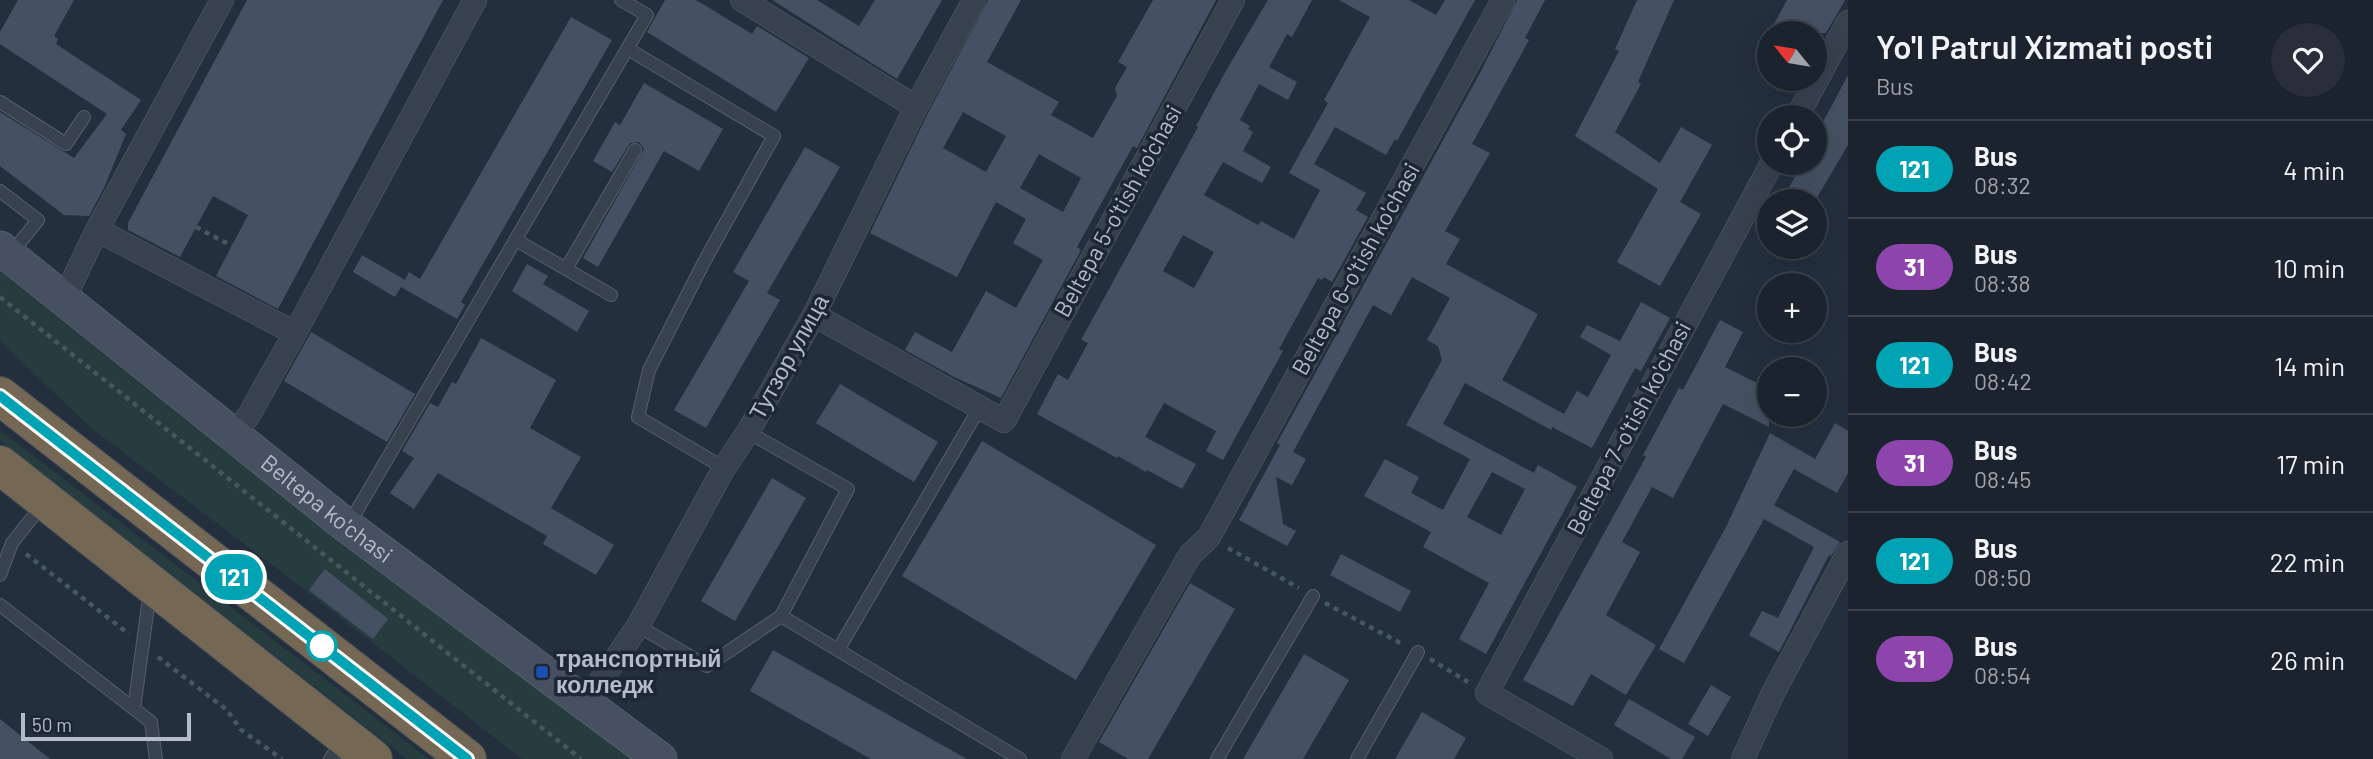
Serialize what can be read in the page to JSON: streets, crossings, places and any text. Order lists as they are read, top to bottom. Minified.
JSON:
{"streets":{"street":["Beltepa 5-o'tish ko'chasi","Beltepa 6-o'tish ko'chasi","Тутзор улица","Beltepa 7-o'tish ko'chasi","Beltepa ko'chasi"]},"crossings":[["Тутзор улица","Beltepa ko'chasi"]],"places":{"transit":["транспортный колледж"]},"lines":["bus line 121"],"scale_bar":"50 m","north":"top left","page":{"on_map":"121","heading":["Yo'l Patrul Xizmati posti","Bus"],"map_buttons":["+","−"],"list":[{"mark":"121","name":"Bus","note":"08:32","value":"4 min"},{"mark":"31","name":"Bus","note":"08:38","value":"10 min"},{"mark":"121","name":"Bus","note":"08:42","value":"14 min"},{"mark":"31","name":"Bus","note":"08:45","value":"17 min"},{"mark":"121","name":"Bus","note":"08:50","value":"22 min"},{"mark":"31","name":"Bus","note":"08:54","value":"26 min"}],"scale":"50 m"}}
